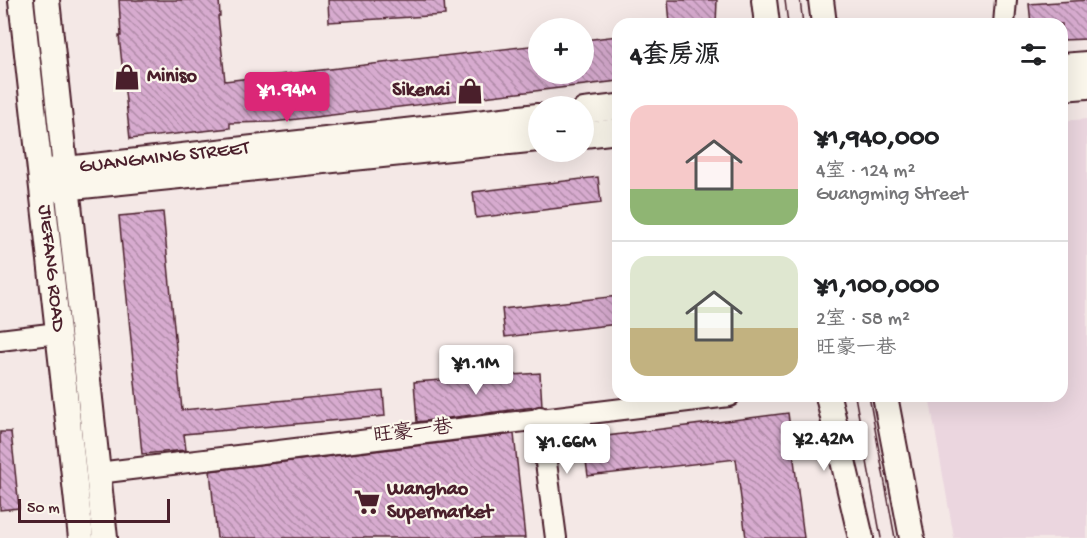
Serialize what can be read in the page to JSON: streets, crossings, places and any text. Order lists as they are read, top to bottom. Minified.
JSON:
{"streets":{"main road":["GUANGMING STREET","JIEFANG ROAD"],"street":["旺豪一巷"]},"crossings":[["GUANGMING STREET","JIEFANG ROAD"],["JIEFANG ROAD","旺豪一巷"]],"places":{"shop":["Miniso","Sikenai"],"supermarket":["Wanghao Supermarket"]},"scale_bar":"50 m","page":{"map_buttons":["+","−"],"heading":"4套房源","price":["¥1.94M","¥1.1M","¥2.42M","¥1.66M"],"list":[{"name":"¥1,940,000","note":"4室 · 124 m² · Guangming Street"},{"name":"¥1,100,000","note":"2室 · 58 m² · 旺豪一巷"}],"scale":"50 m"}}
